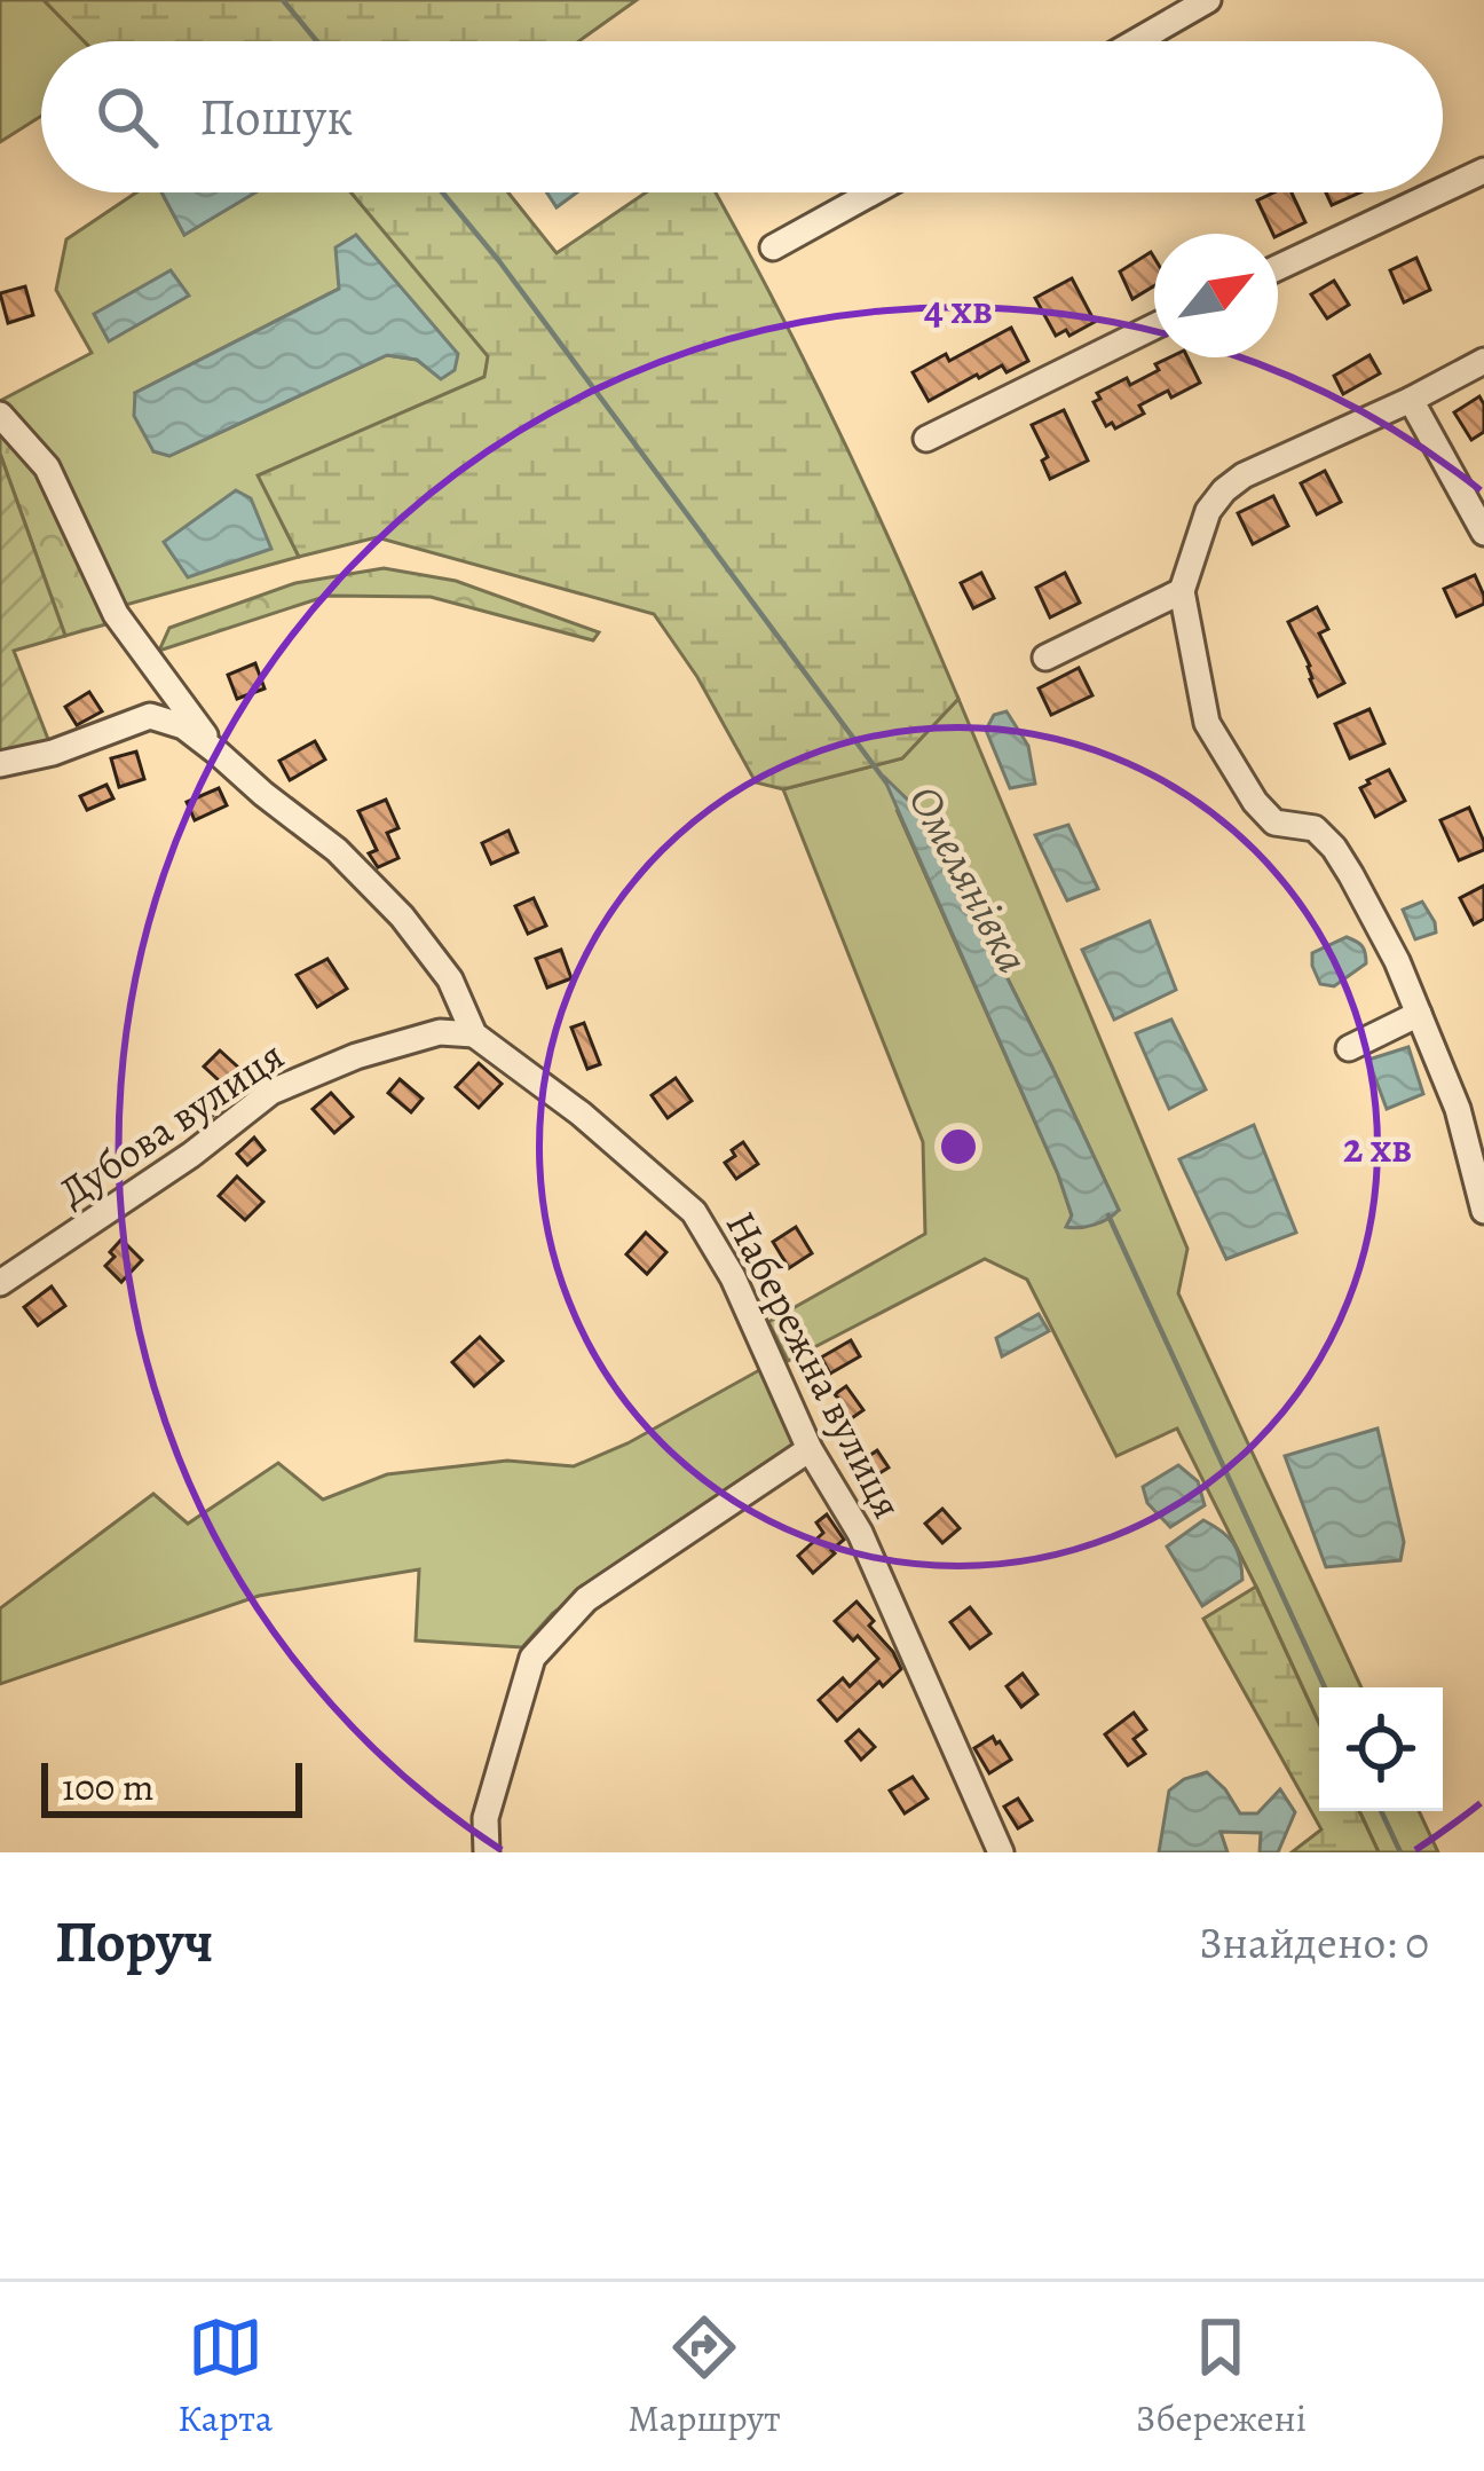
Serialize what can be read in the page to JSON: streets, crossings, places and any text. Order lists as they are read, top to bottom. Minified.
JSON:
{"streets":{"street":["Дубова вулиця","Набережна вулиця"]},"crossings":[["Дубова вулиця","Набережна вулиця"]],"water":["Омелянівка"],"scale_bar":"100 m","north":"top right","page":{"search":"Пошук","scale":"100 m","heading":["Поруч","Знайдено: 0"],"nav":["Карта","Маршрут","Збережені"]},"rings":["4 хв","2 хв"]}
